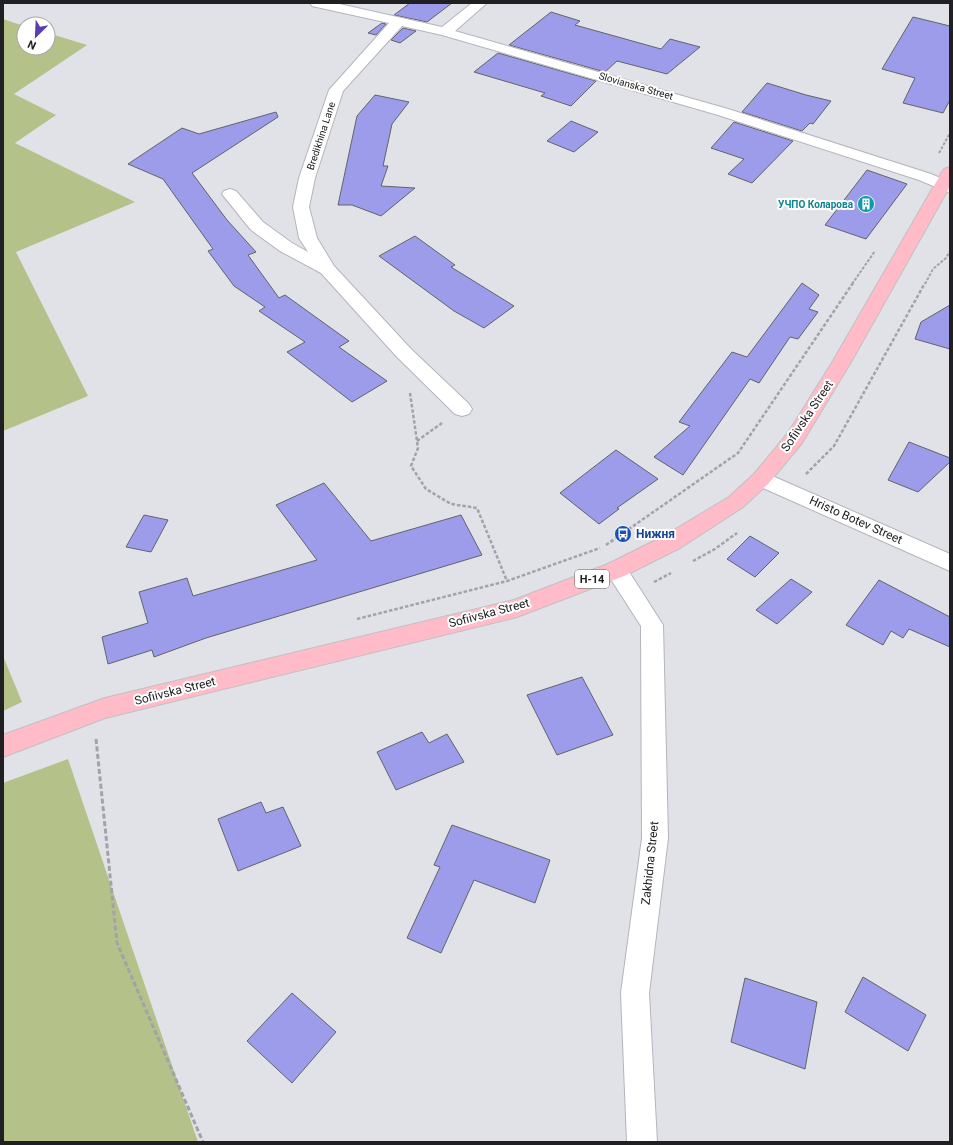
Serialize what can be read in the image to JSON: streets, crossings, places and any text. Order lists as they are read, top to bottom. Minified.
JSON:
{"streets":{"main road":["Sofiivska Street","Н-14"],"street":["Slovianska Street","Bredikhina Lane","Hristo Botev Street","Zakhidna Street"]},"crossings":[["Slovianska Street","Bredikhina Lane"],["Slovianska Street","Sofiivska Street"],["Sofiivska Street","Hristo Botev Street"],["Sofiivska Street","Zakhidna Street"]],"places":{"building":["УЧПО Коларова"],"bus stop":["Нижня"]},"north":"bottom left"}
